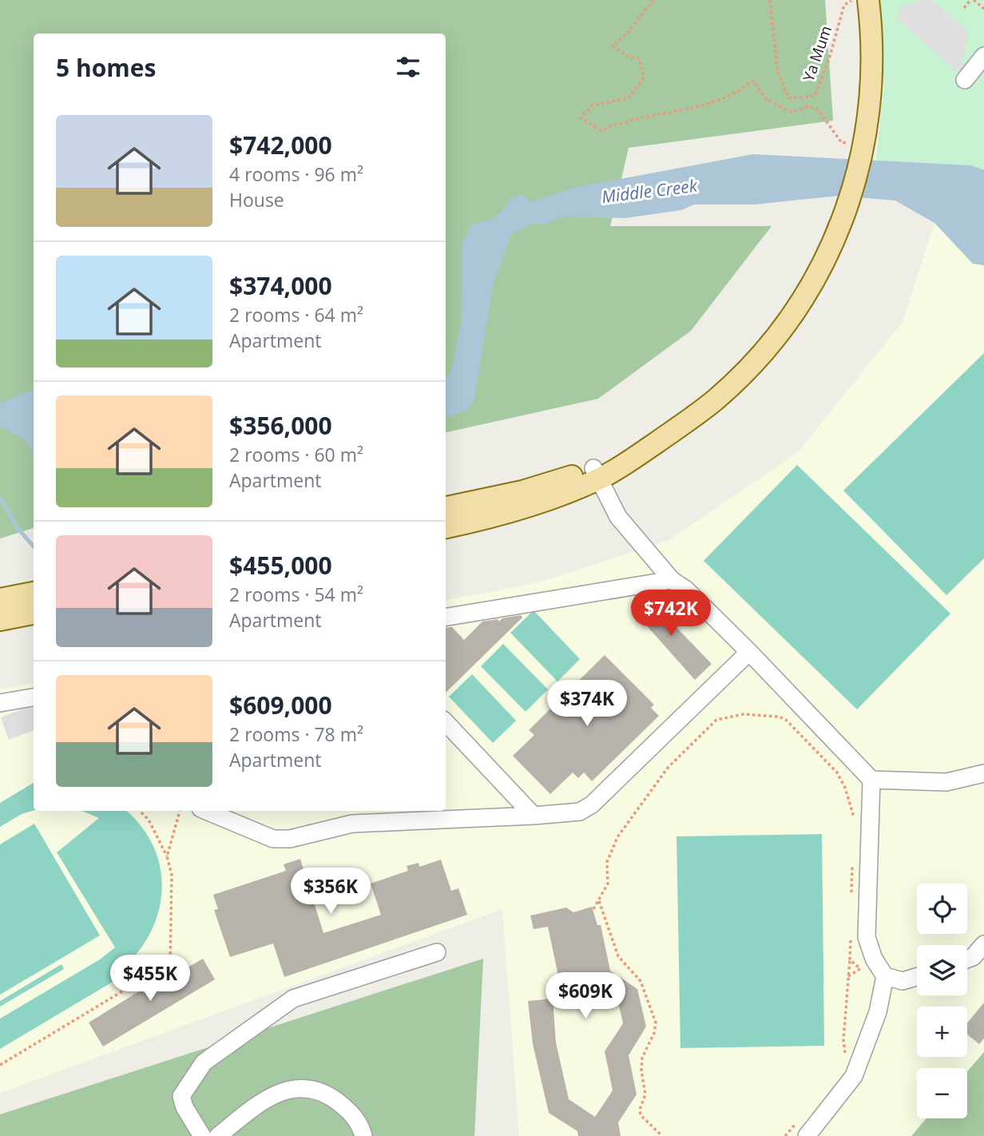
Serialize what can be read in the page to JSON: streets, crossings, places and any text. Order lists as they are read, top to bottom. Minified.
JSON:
{"streets":{"path":["Ya Mum"]},"water":["Middle Creek"],"page":{"heading":"5 homes","list":[{"name":"$742,000","note":"4 rooms · 96 m² · House"},{"name":"$374,000","note":"2 rooms · 64 m² · Apartment"},{"name":"$356,000","note":"2 rooms · 60 m² · Apartment"},{"name":"$455,000","note":"2 rooms · 54 m² · Apartment"},{"name":"$609,000","note":"2 rooms · 78 m² · Apartment"}],"price":["$742K","$374K","$356K","$455K","$609K"],"map_buttons":["+","−"]}}
